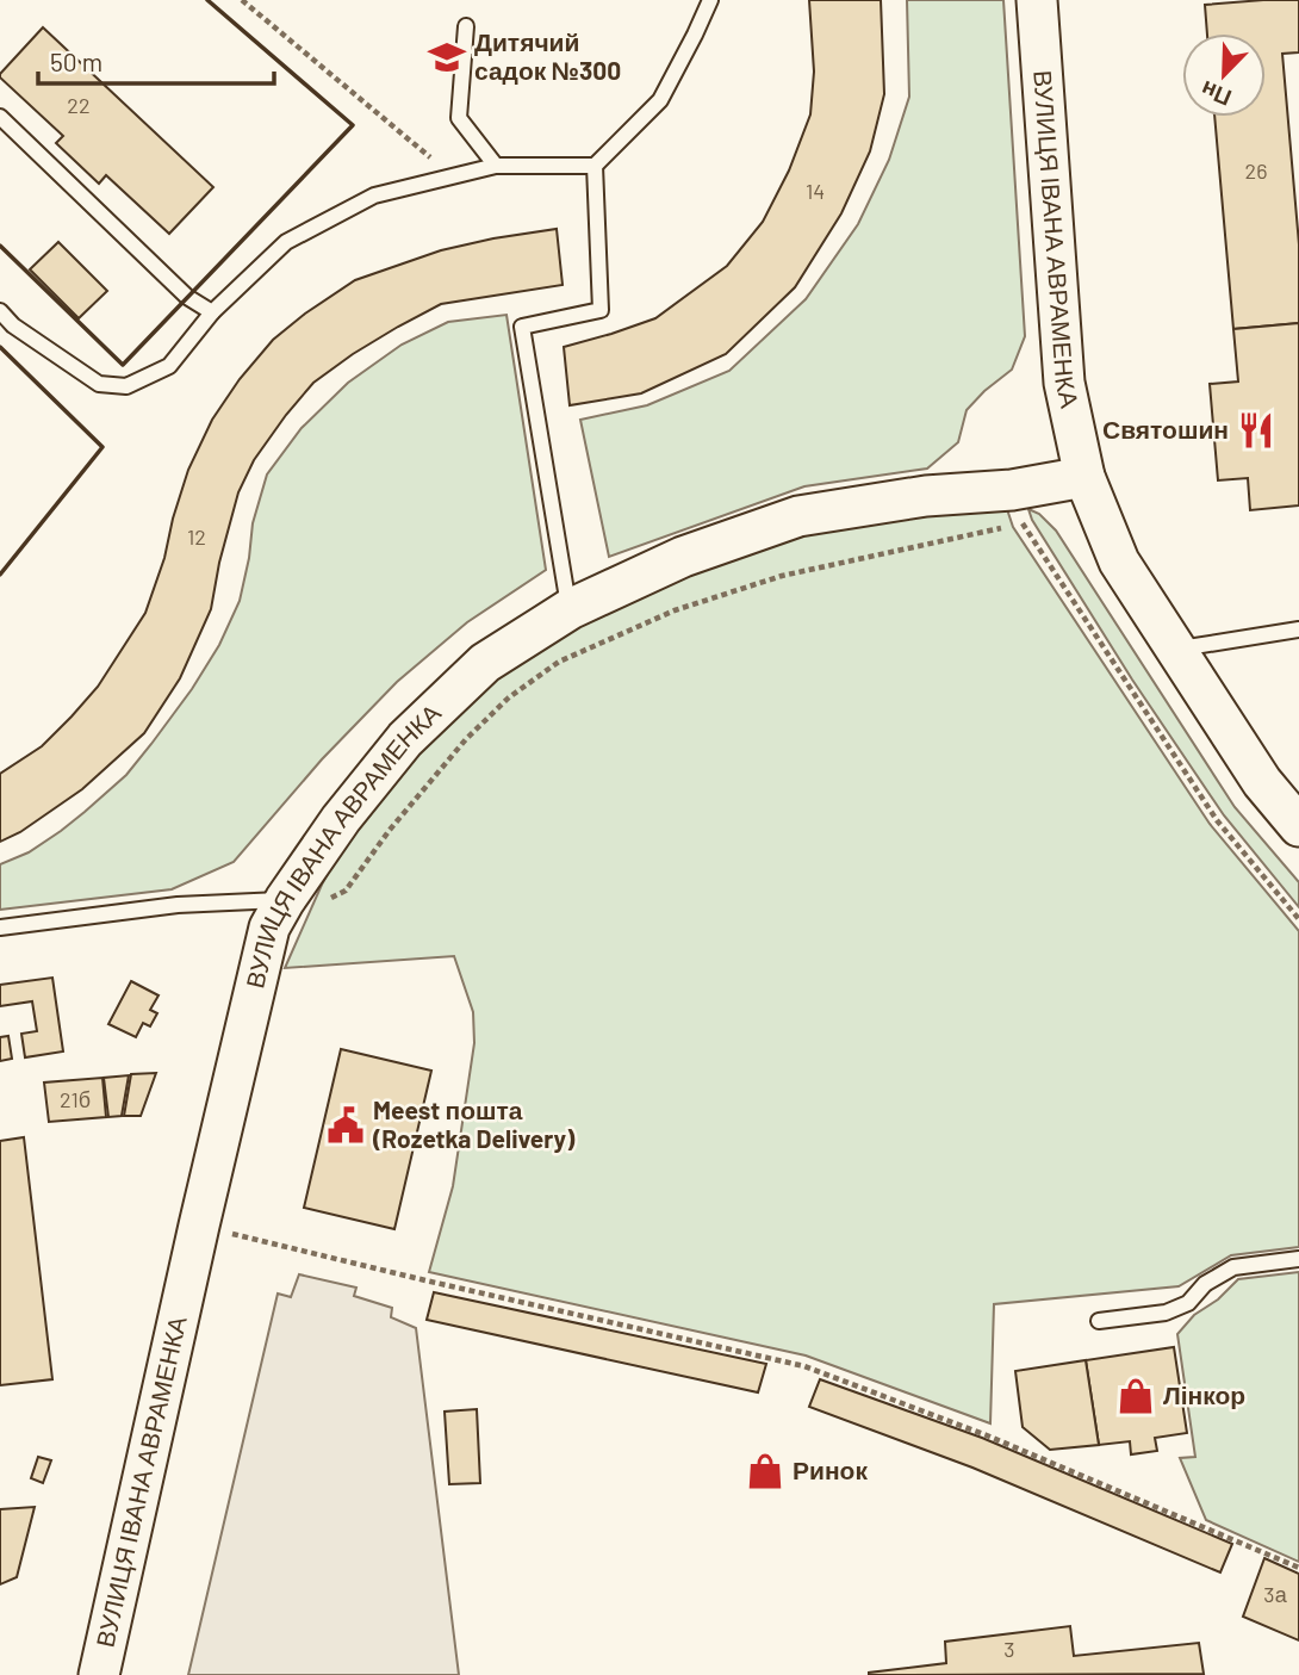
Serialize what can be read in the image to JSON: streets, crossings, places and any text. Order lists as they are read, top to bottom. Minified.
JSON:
{"streets":{"street":["ВУЛИЦЯ ІВАНА АВРАМЕНКА"]},"places":{"school or university":["Дитячий садок №300"],"restaurant":["Святошин"],"public building":["Meest пошта (Rozetka Delivery)"],"shop":["Лінкор","Ринок"]},"house_numbers":["22","26","14","12","21б","3а","3"],"scale_bar":"50 m","north":"bottom left"}
